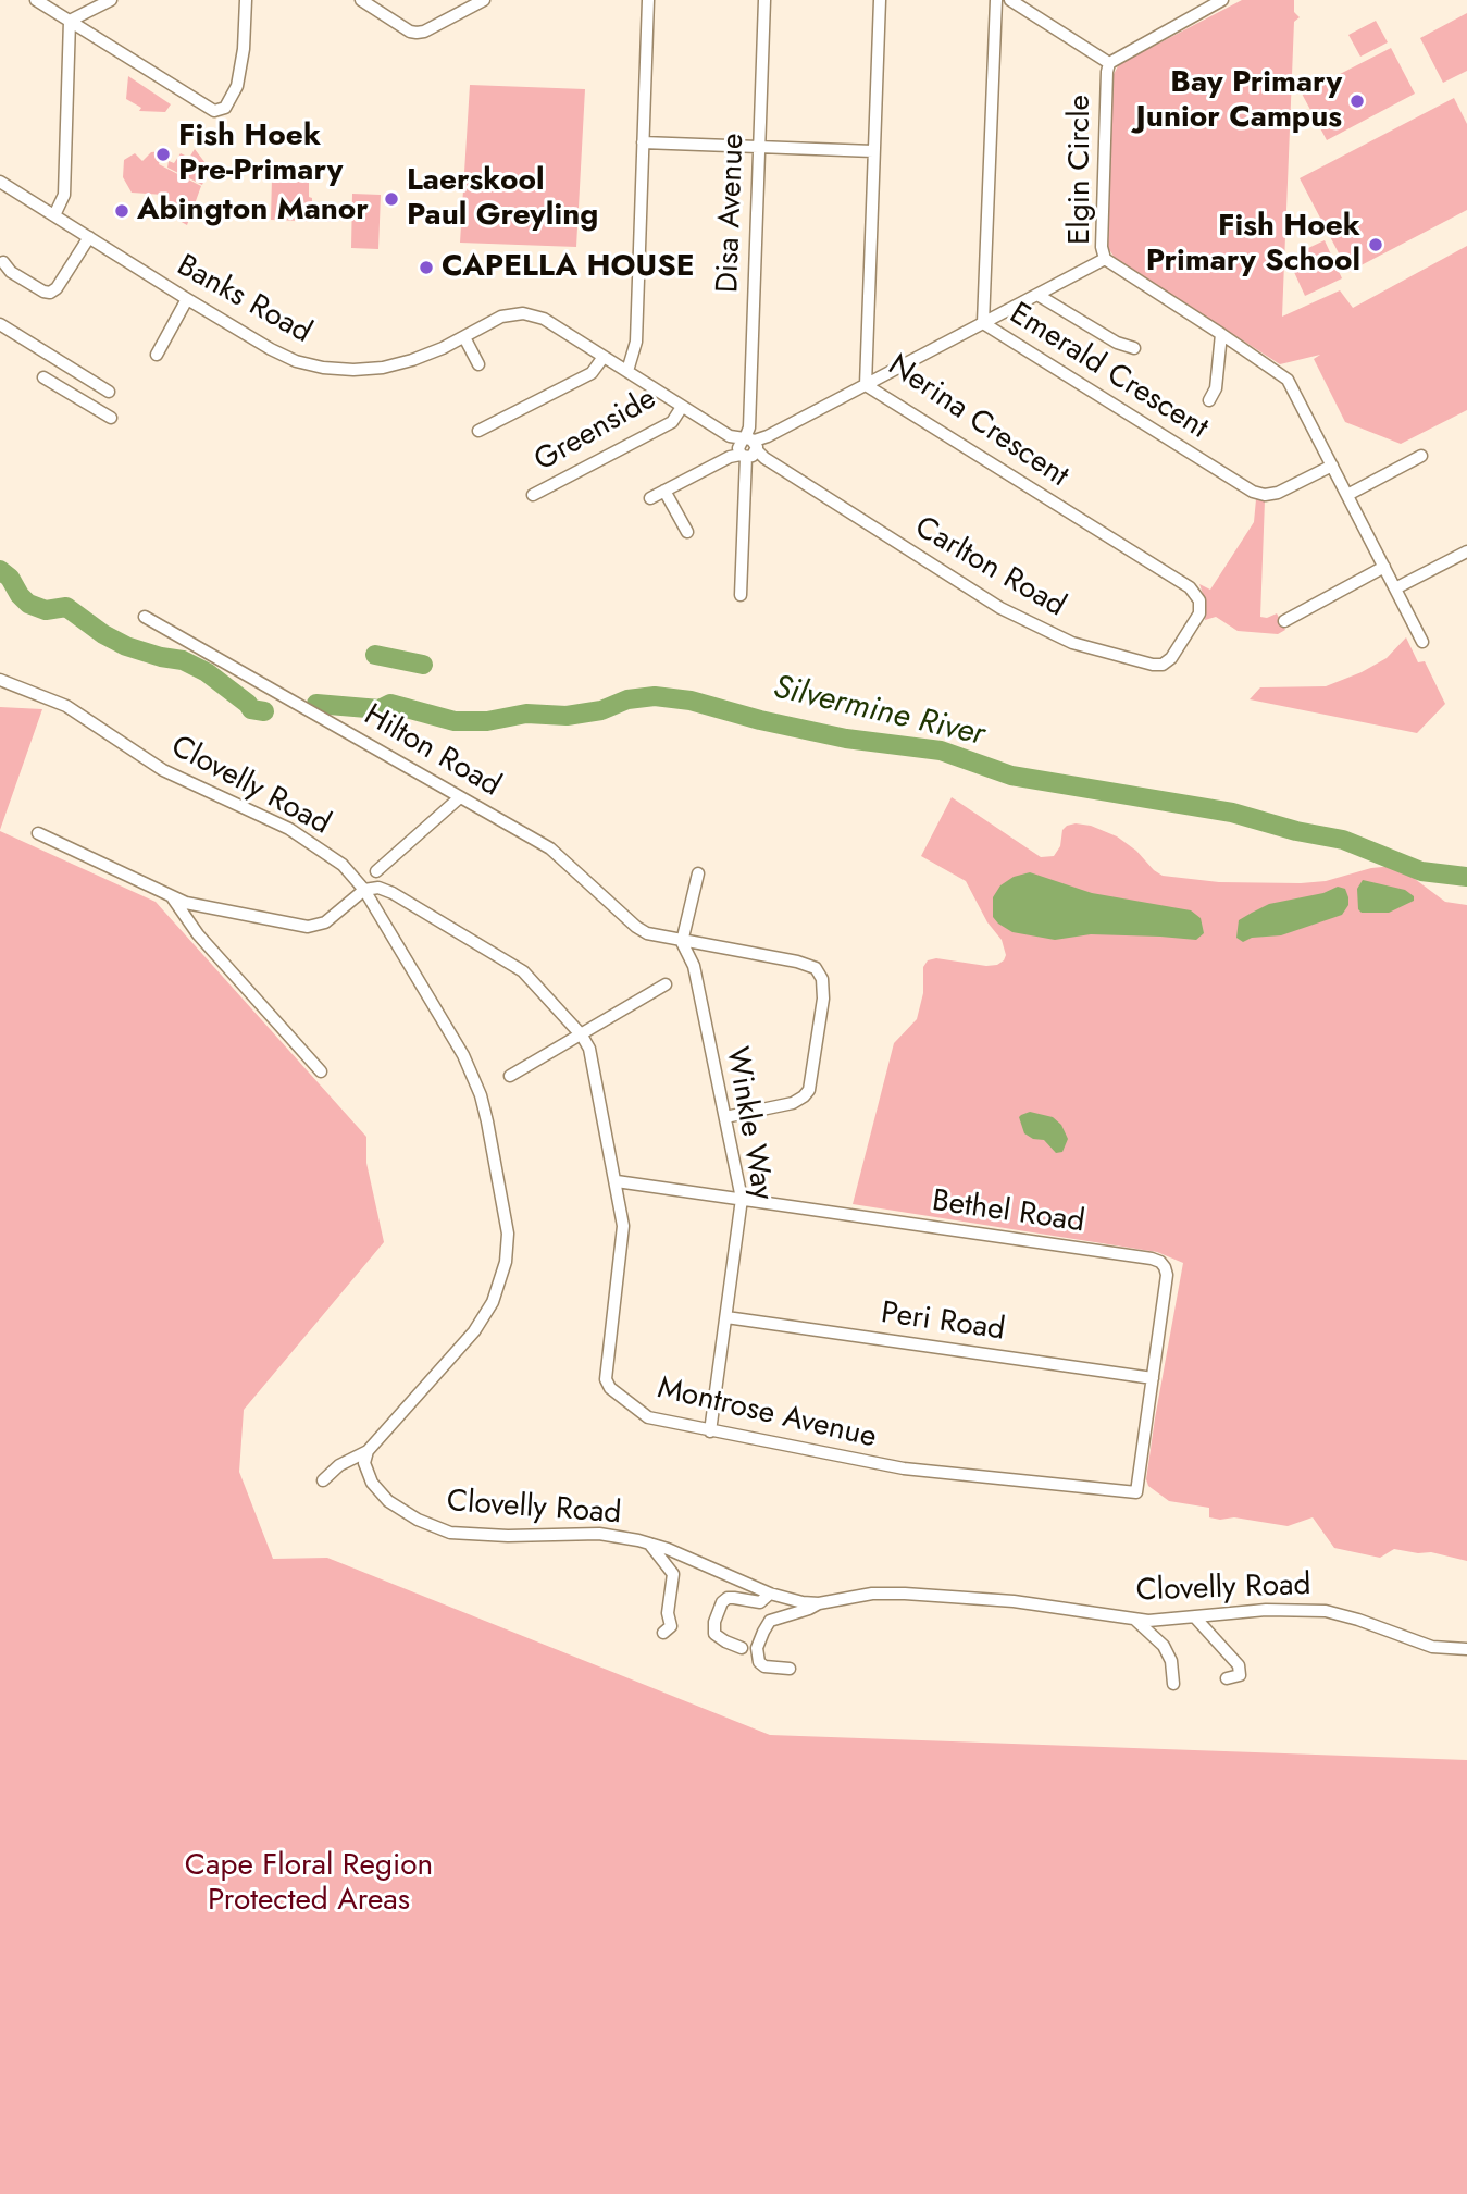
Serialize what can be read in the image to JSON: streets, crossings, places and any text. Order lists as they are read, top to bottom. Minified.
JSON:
{"streets":{"street":["Elgin Circle","Disa Avenue","Banks Road","Emerald Crescent","Nerina Crescent","Greenside","Carlton Road","Hilton Road","Clovelly Road","Winkle Way","Bethel Road","Peri Road","Montrose Avenue"]},"crossings":[["Elgin Circle","Emerald Crescent"],["Disa Avenue","Carlton Road"],["Banks Road","Carlton Road"],["Nerina Crescent","Carlton Road"],["Greenside","Carlton Road"],["Hilton Road","Winkle Way"],["Clovelly Road","Montrose Avenue"],["Winkle Way","Bethel Road"],["Winkle Way","Peri Road"],["Winkle Way","Montrose Avenue"],["Bethel Road","Peri Road"],["Bethel Road","Montrose Avenue"]],"water":["Silvermine River"],"parks":["Cape Floral Region Protected Areas"],"places":["Bay Primary Junior Campus","Fish Hoek Pre-Primary","Laerskool Paul Greyling","Abington Manor","Fish Hoek Primary School","CAPELLA HOUSE"]}
